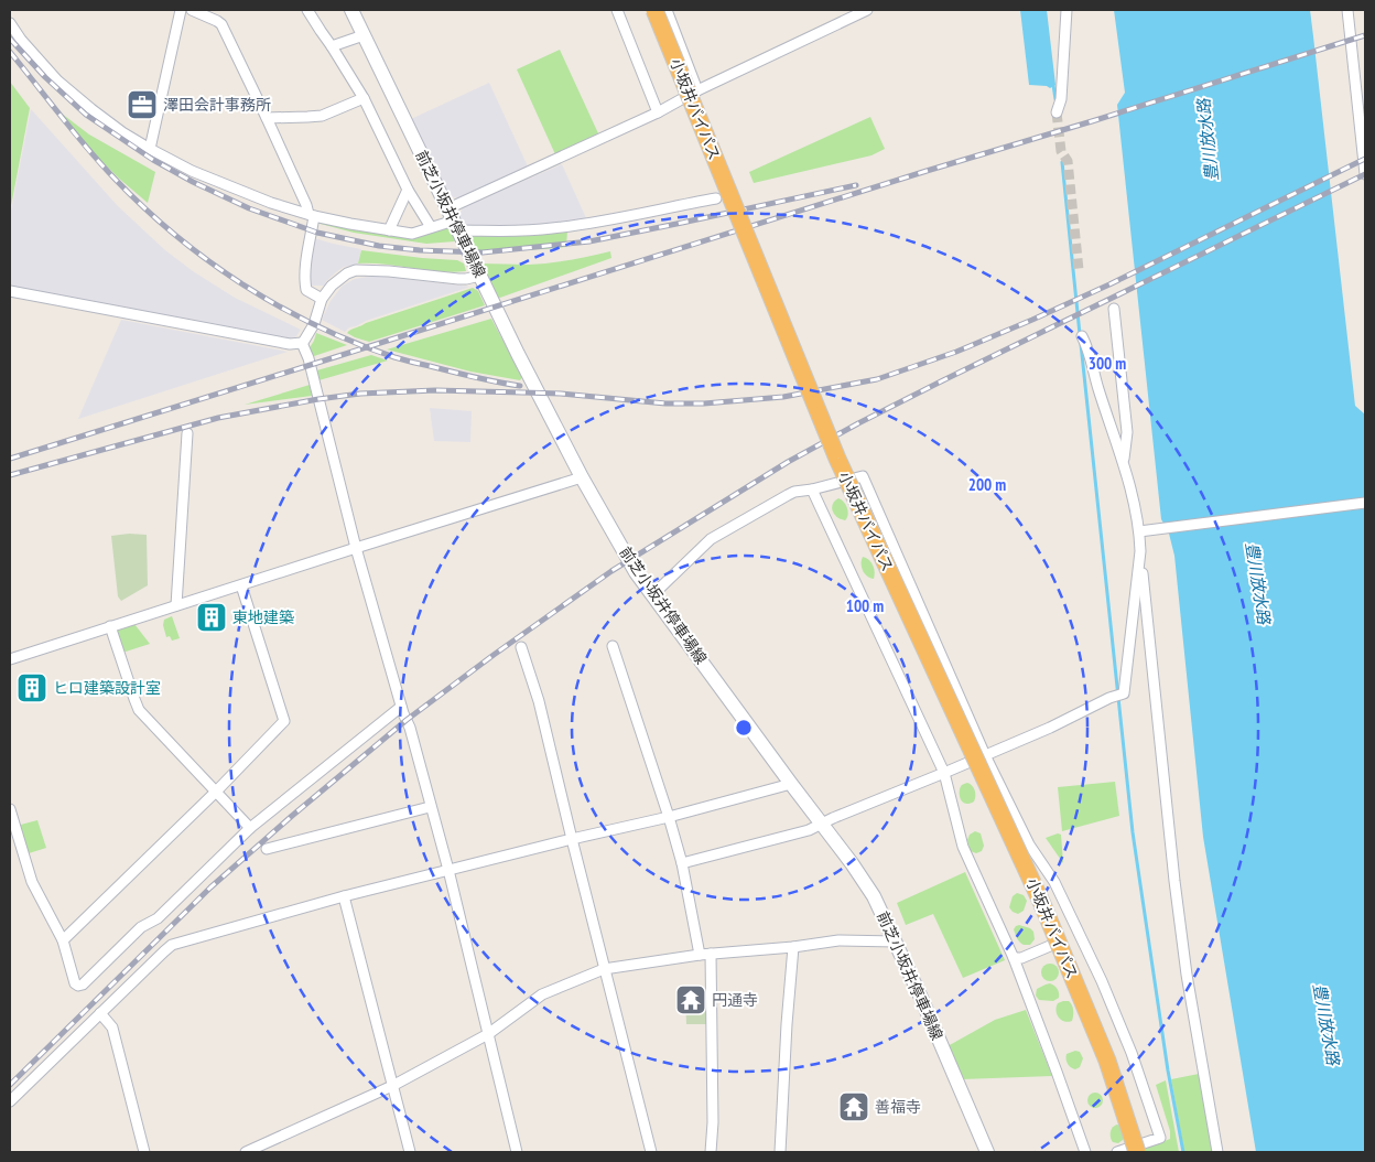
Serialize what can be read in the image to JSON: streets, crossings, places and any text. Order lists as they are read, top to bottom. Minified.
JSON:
{"streets":{"highway":["小坂井バイパス"],"main road":["前芝小坂井停車場線"]},"water":["豊川放水路"],"places":{"office":["澤田会計事務所"],"building":["東地建築","ヒロ建築設計室"],"temple":["円通寺","善福寺"]},"rings":["300 m","200 m","100 m"]}
